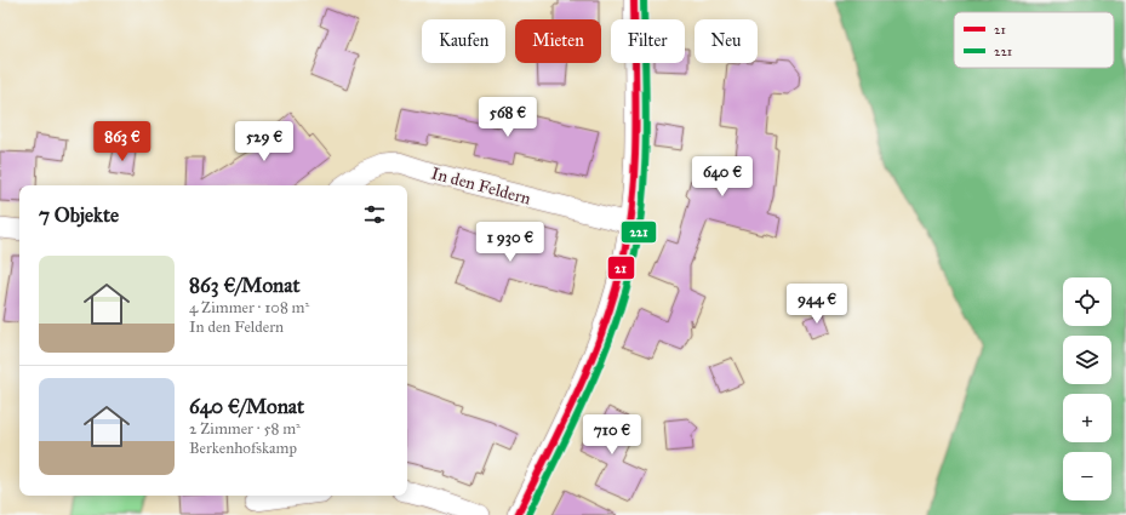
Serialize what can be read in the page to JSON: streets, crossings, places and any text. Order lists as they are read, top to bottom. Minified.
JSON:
{"streets":{"street":["In den Feldern"]},"lines":["transit line 21","transit line 221"],"legend":["21","221"],"page":{"chip":["Kaufen","Mieten","Filter","Neu"],"price":["568 €","863 €","529 €","640 €","1 930 €","944 €","710 €"],"heading":"7 Objekte","list":[{"name":"863 €/Monat","note":"4 Zimmer · 108 m² · In den Feldern"},{"name":"640 €/Monat","note":"2 Zimmer · 58 m² · Berkenhofskamp"}],"map_buttons":["+","−"]}}
